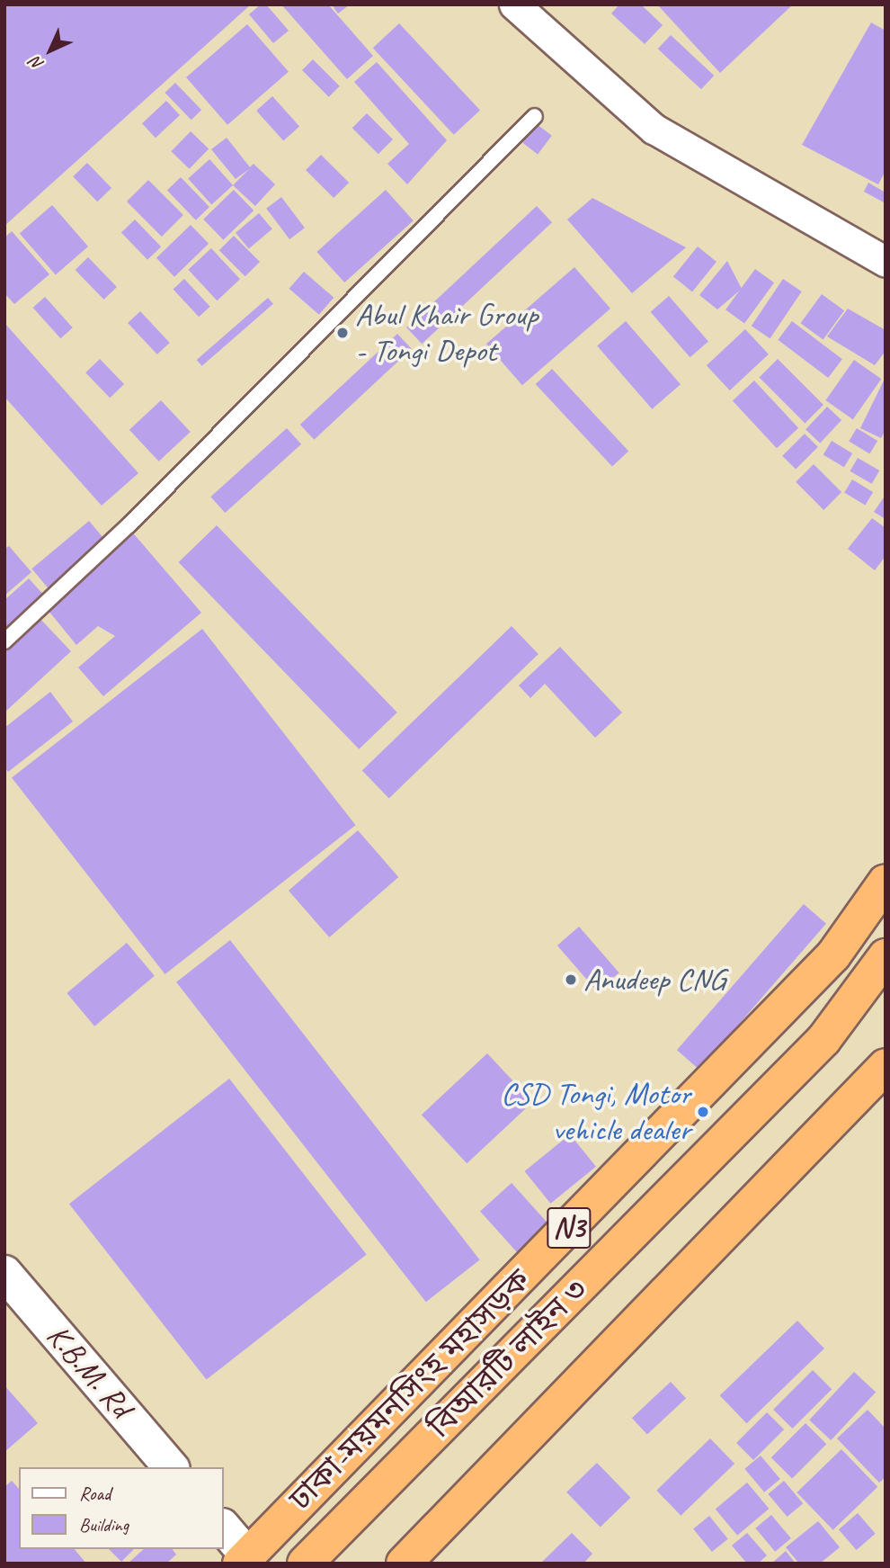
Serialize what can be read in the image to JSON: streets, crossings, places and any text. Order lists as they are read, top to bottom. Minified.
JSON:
{"streets":{"highway":["N3","বিআরটি লাইন ৩","ঢাকা-ময়মনসিংহ মহাসড়ক"],"street":["K.B.M. Rd"]},"places":["Abul Khair Group - Tongi Depot","Anudeep CNG","CSD Tongi, Motor vehicle dealer"],"legend":["Road","Building"],"north":"bottom left"}
